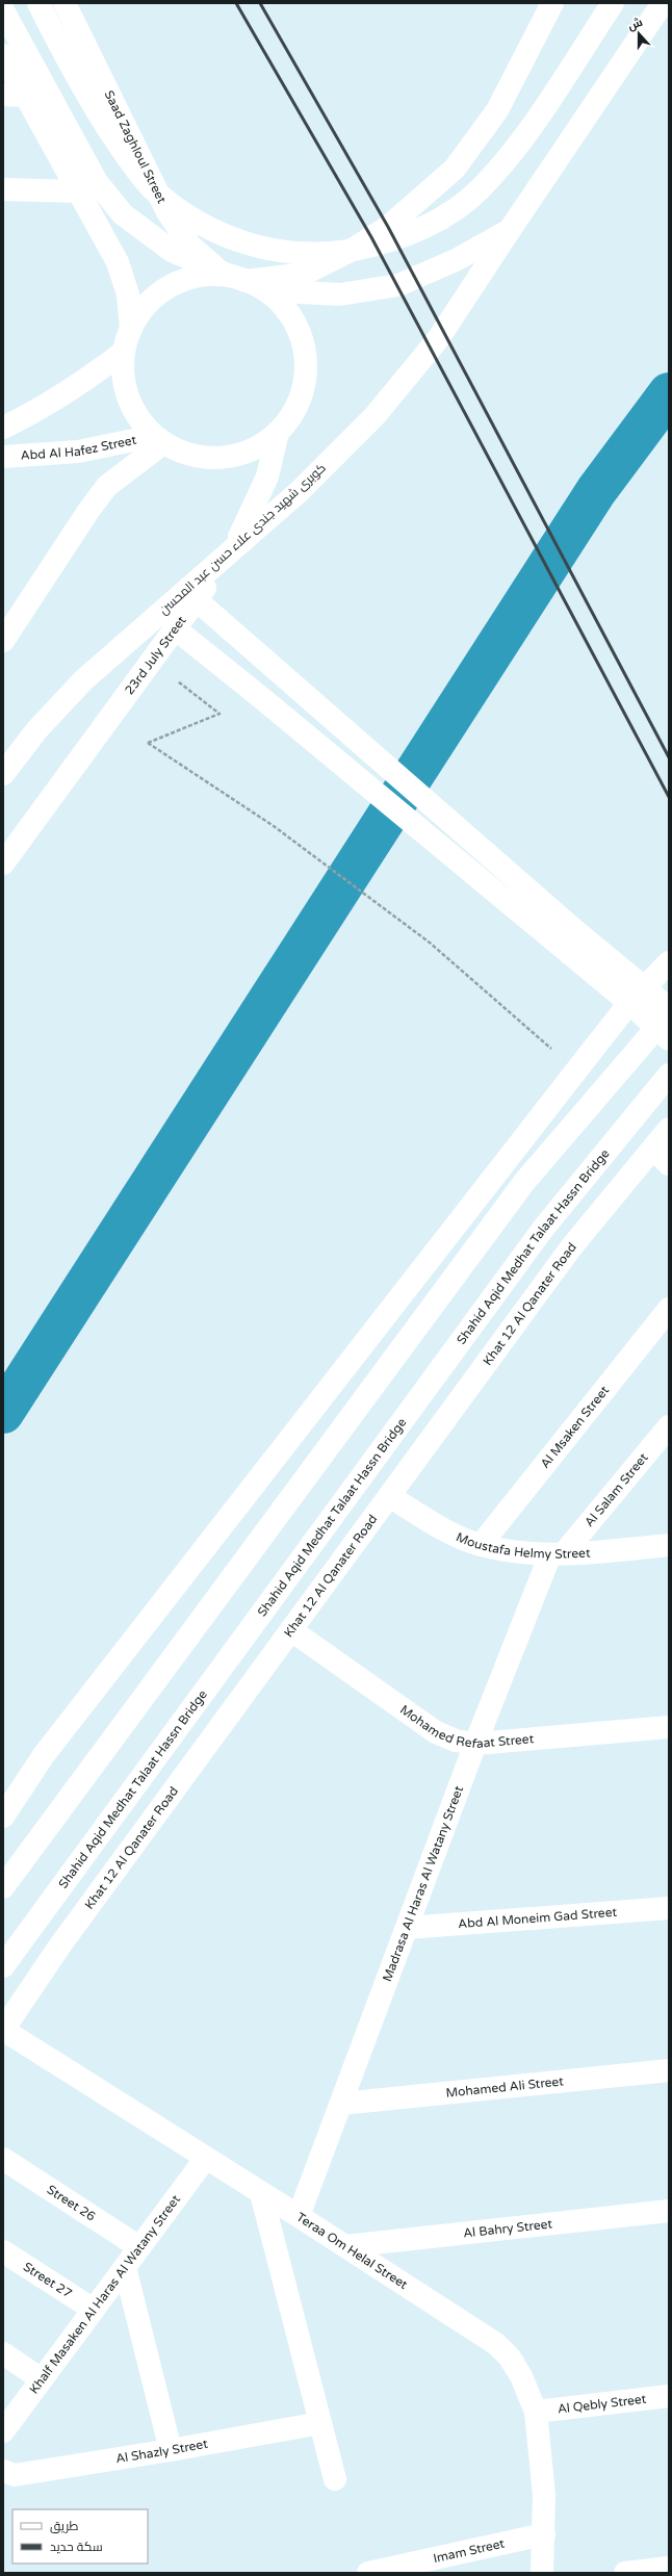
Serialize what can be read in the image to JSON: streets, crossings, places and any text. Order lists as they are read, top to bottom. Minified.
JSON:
{"streets":{"main road":["Saad Zaghloul Street","Abd Al Hafez Street","كوبرى شهيد جندى علاء حسن عبد المحسن","23rd July Street","Shahid Aqid Medhat Talaat Hassn Bridge","Khat 12 Al Qanater Road","Al Msaken Street","Al Salam Street","Moustafa Helmy Street","Mohamed Refaat Street","Madrasa Al Haras Al Watany Street","Abd Al Moneim Gad Street","Mohamed Ali Street","Street 26","Al Bahry Street","Teraa Om Helal Street","Street 27","Khalf Masaken Al Haras Al Watany Street","Al Qebly Street","Al Shazly Street","Imam Street"]},"crossings":[["Khat 12 Al Qanater Road","Moustafa Helmy Street"],["Khat 12 Al Qanater Road","Mohamed Refaat Street"],["Khat 12 Al Qanater Road","Teraa Om Helal Street"],["Al Msaken Street","Moustafa Helmy Street"],["Al Salam Street","Moustafa Helmy Street"],["Al Salam Street","Madrasa Al Haras Al Watany Street"],["Moustafa Helmy Street","Madrasa Al Haras Al Watany Street"],["Mohamed Refaat Street","Madrasa Al Haras Al Watany Street"],["Madrasa Al Haras Al Watany Street","Abd Al Moneim Gad Street"],["Madrasa Al Haras Al Watany Street","Mohamed Ali Street"],["Madrasa Al Haras Al Watany Street","Teraa Om Helal Street"],["Street 26","Khalf Masaken Al Haras Al Watany Street"],["Al Bahry Street","Teraa Om Helal Street"],["Teraa Om Helal Street","Khalf Masaken Al Haras Al Watany Street"],["Teraa Om Helal Street","Al Qebly Street"],["Teraa Om Helal Street","Imam Street"],["Street 27","Khalf Masaken Al Haras Al Watany Street"]],"legend":["طريق","سكة حديد"],"north":"top"}
